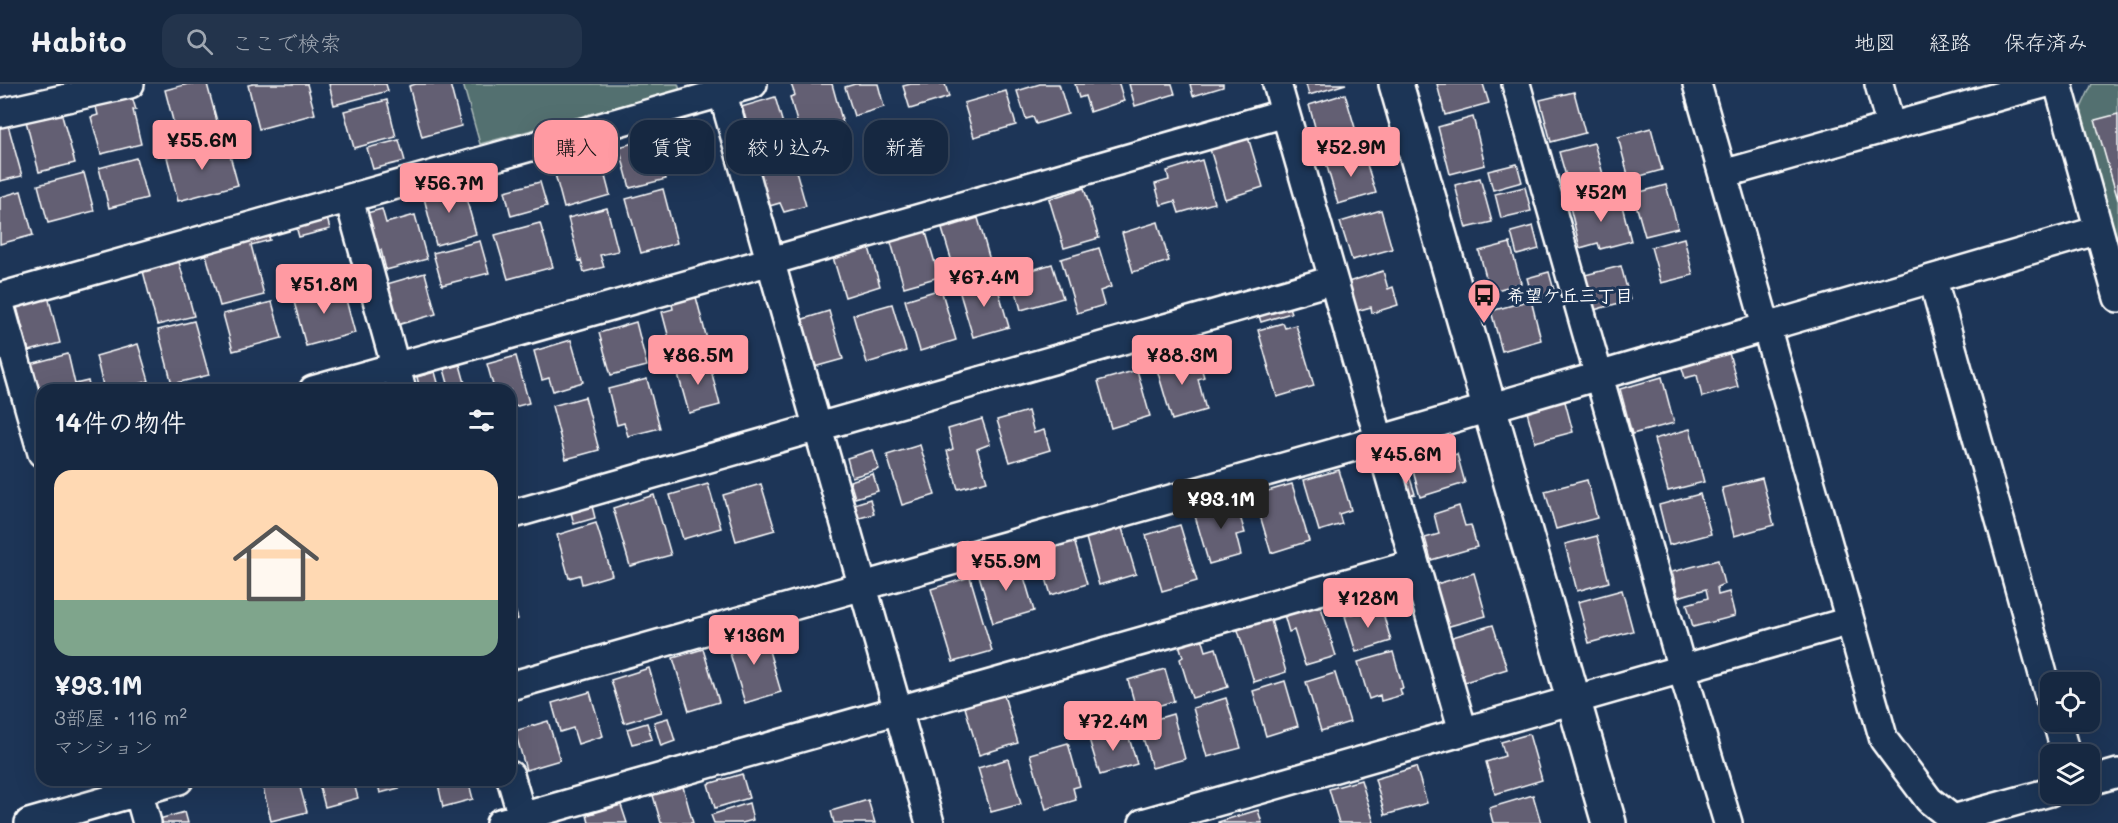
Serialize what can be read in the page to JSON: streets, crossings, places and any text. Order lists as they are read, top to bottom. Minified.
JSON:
{"places":{"bus stop":["希望ケ丘三丁目"]},"page":{"header":"Habito","search":"ここで検索","nav":["地図","経路","保存済み"],"price":["¥55.6M","¥52.9M","¥56.7M","¥52M","¥67.4M","¥51.8M","¥86.5M","¥88.3M","¥45.6M","¥93.1M","¥55.9M","¥128M","¥136M","¥72.4M"],"chip":["購入","賃貸","絞り込み","新着"],"heading":"14件の物件","list":[{"name":"¥93.1M","note":"3部屋 · 116 m² · マンション"}]}}
